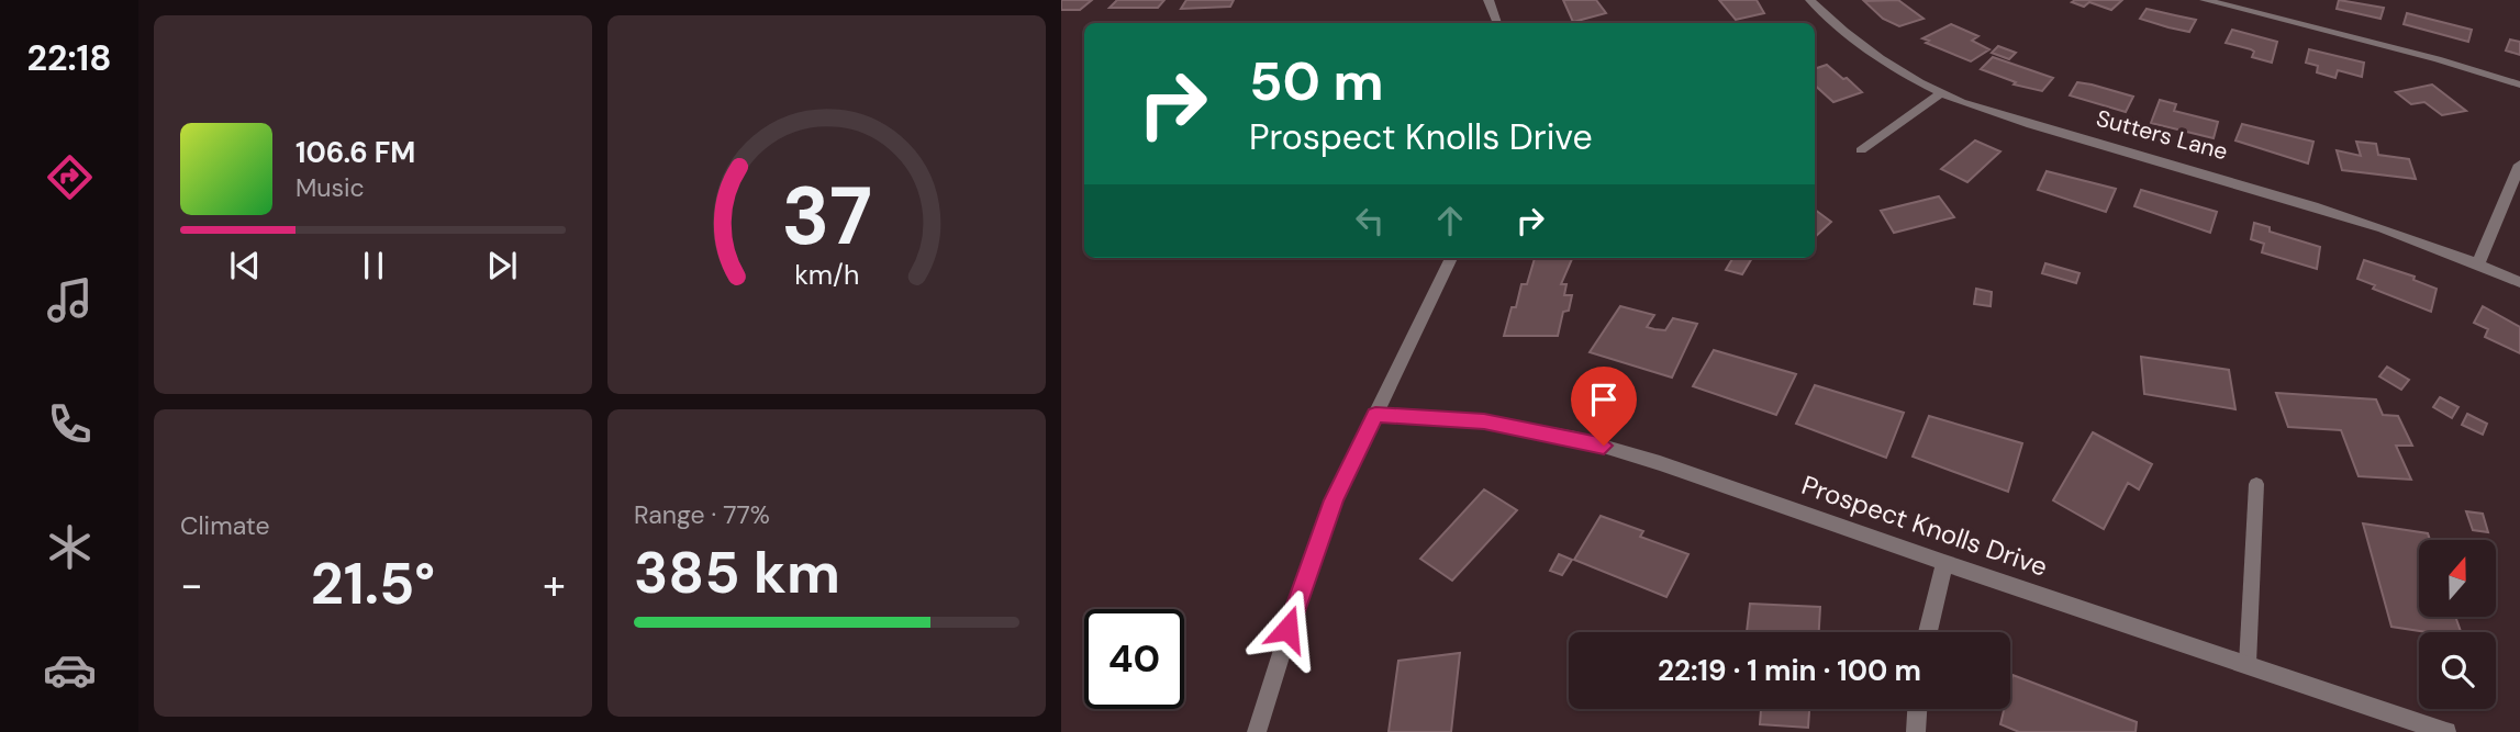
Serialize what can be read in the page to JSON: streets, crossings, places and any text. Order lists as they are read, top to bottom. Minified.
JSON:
{"streets":{"street":["Sutters Lane","Prospect Knolls Drive"]},"north":"top","page":{"tabs":"22:18","turn":["50 m","Prospect Knolls Drive"],"song":["106.6 FM","Music"],"tile":["Climate",["Range · 77%","385 km"]],"heat":["−","21.5°","+"],"limit":"40","trip":"22:19 · 1 min · 100 m","gauge":["37","km/h"]}}
